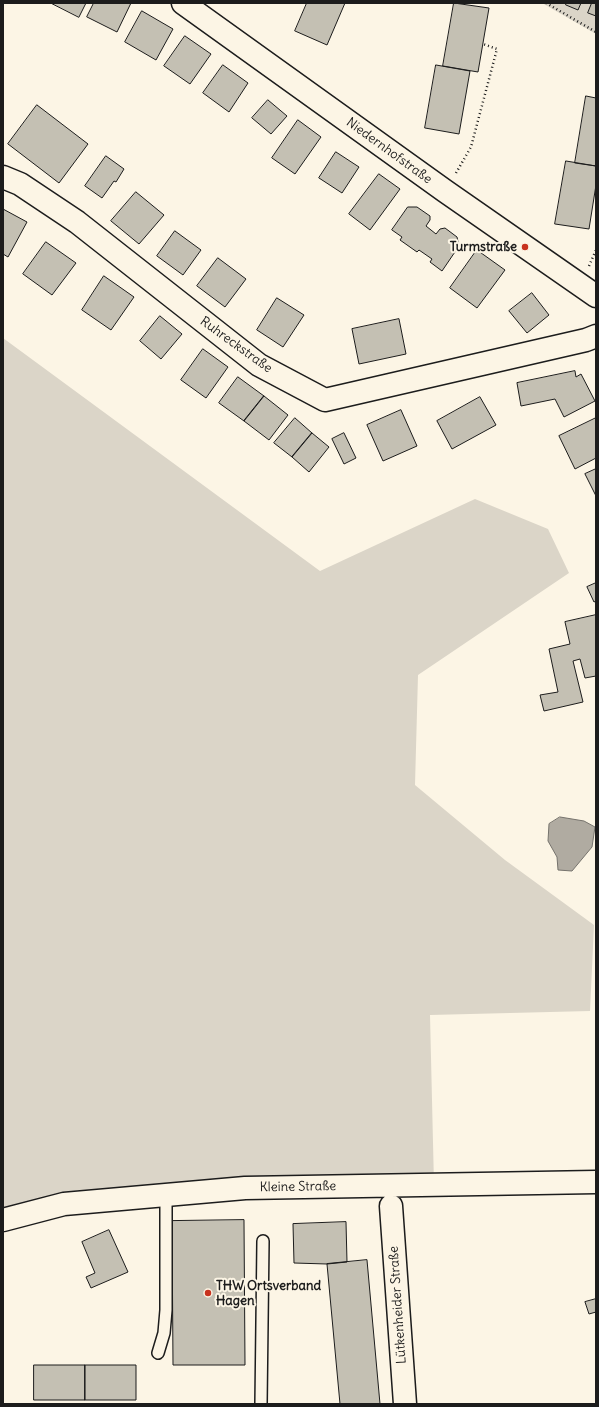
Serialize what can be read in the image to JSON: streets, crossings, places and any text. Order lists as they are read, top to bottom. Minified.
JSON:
{"streets":{"street":["Niedernhofstraße","Ruhreckstraße","Kleine Straße","Lütkenheider Straße"]},"places":["Turmstraße","THW Ortsverband Hagen"]}
